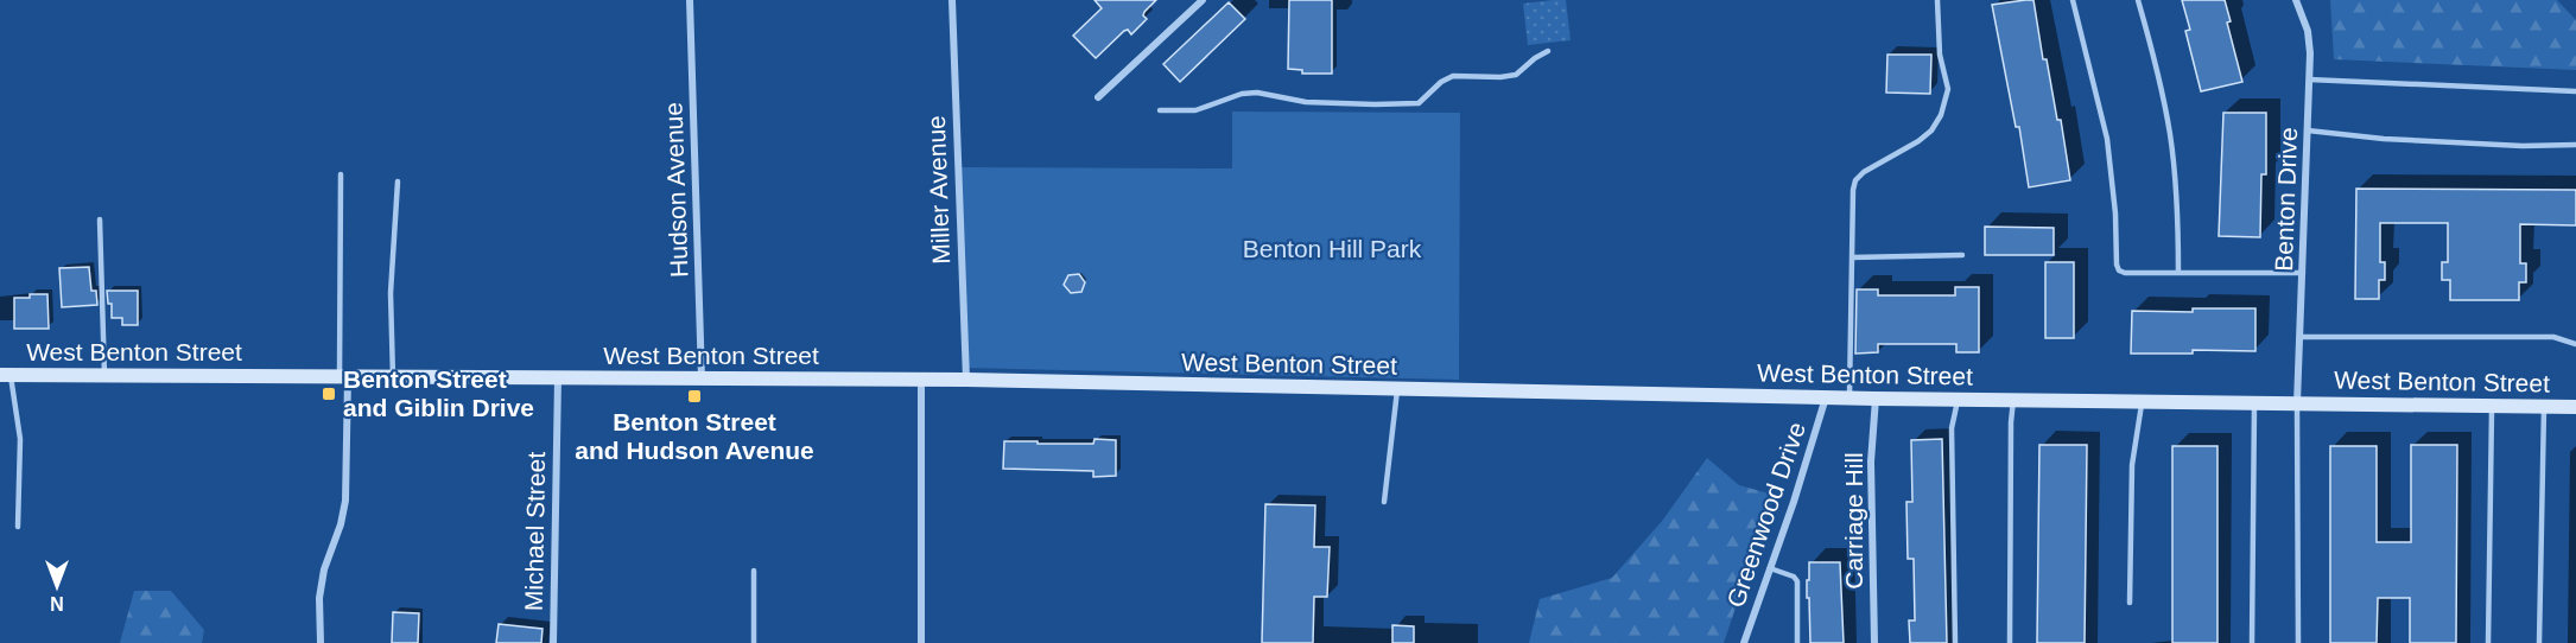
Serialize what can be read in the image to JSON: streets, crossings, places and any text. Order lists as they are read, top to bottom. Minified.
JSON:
{"streets":{"street":["Hudson Avenue","Miller Avenue","Benton Drive","West Benton Street","Greenwood Drive","Carriage Hill","Michael Street"]},"crossings":[["Hudson Avenue","West Benton Street"],["Miller Avenue","West Benton Street"],["Benton Drive","West Benton Street"],["West Benton Street","Greenwood Drive"],["West Benton Street","Carriage Hill"],["West Benton Street","Michael Street"]],"parks":["Benton Hill Park"],"places":{"transit":["Benton Street and Giblin Drive","Benton Street and Hudson Avenue"]},"north":"bottom"}
